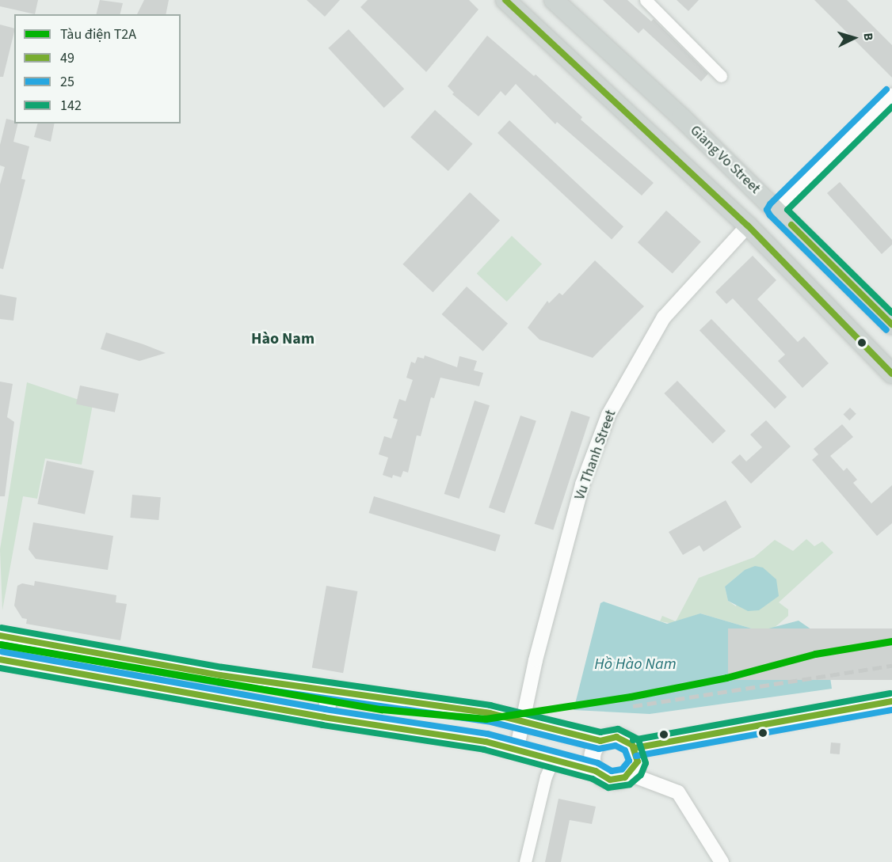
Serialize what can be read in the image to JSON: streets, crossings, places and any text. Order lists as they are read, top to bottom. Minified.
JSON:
{"streets":{"main road":["Giang Vo Street"],"street":["Vu Thanh Street"]},"districts":["Hào Nam"],"water":["Hồ Hào Nam"],"lines":["transit line 49","transit line 25","transit line 142","metro line T2A"],"legend":["Tàu điện T2A","49","25","142"],"north":"right"}
